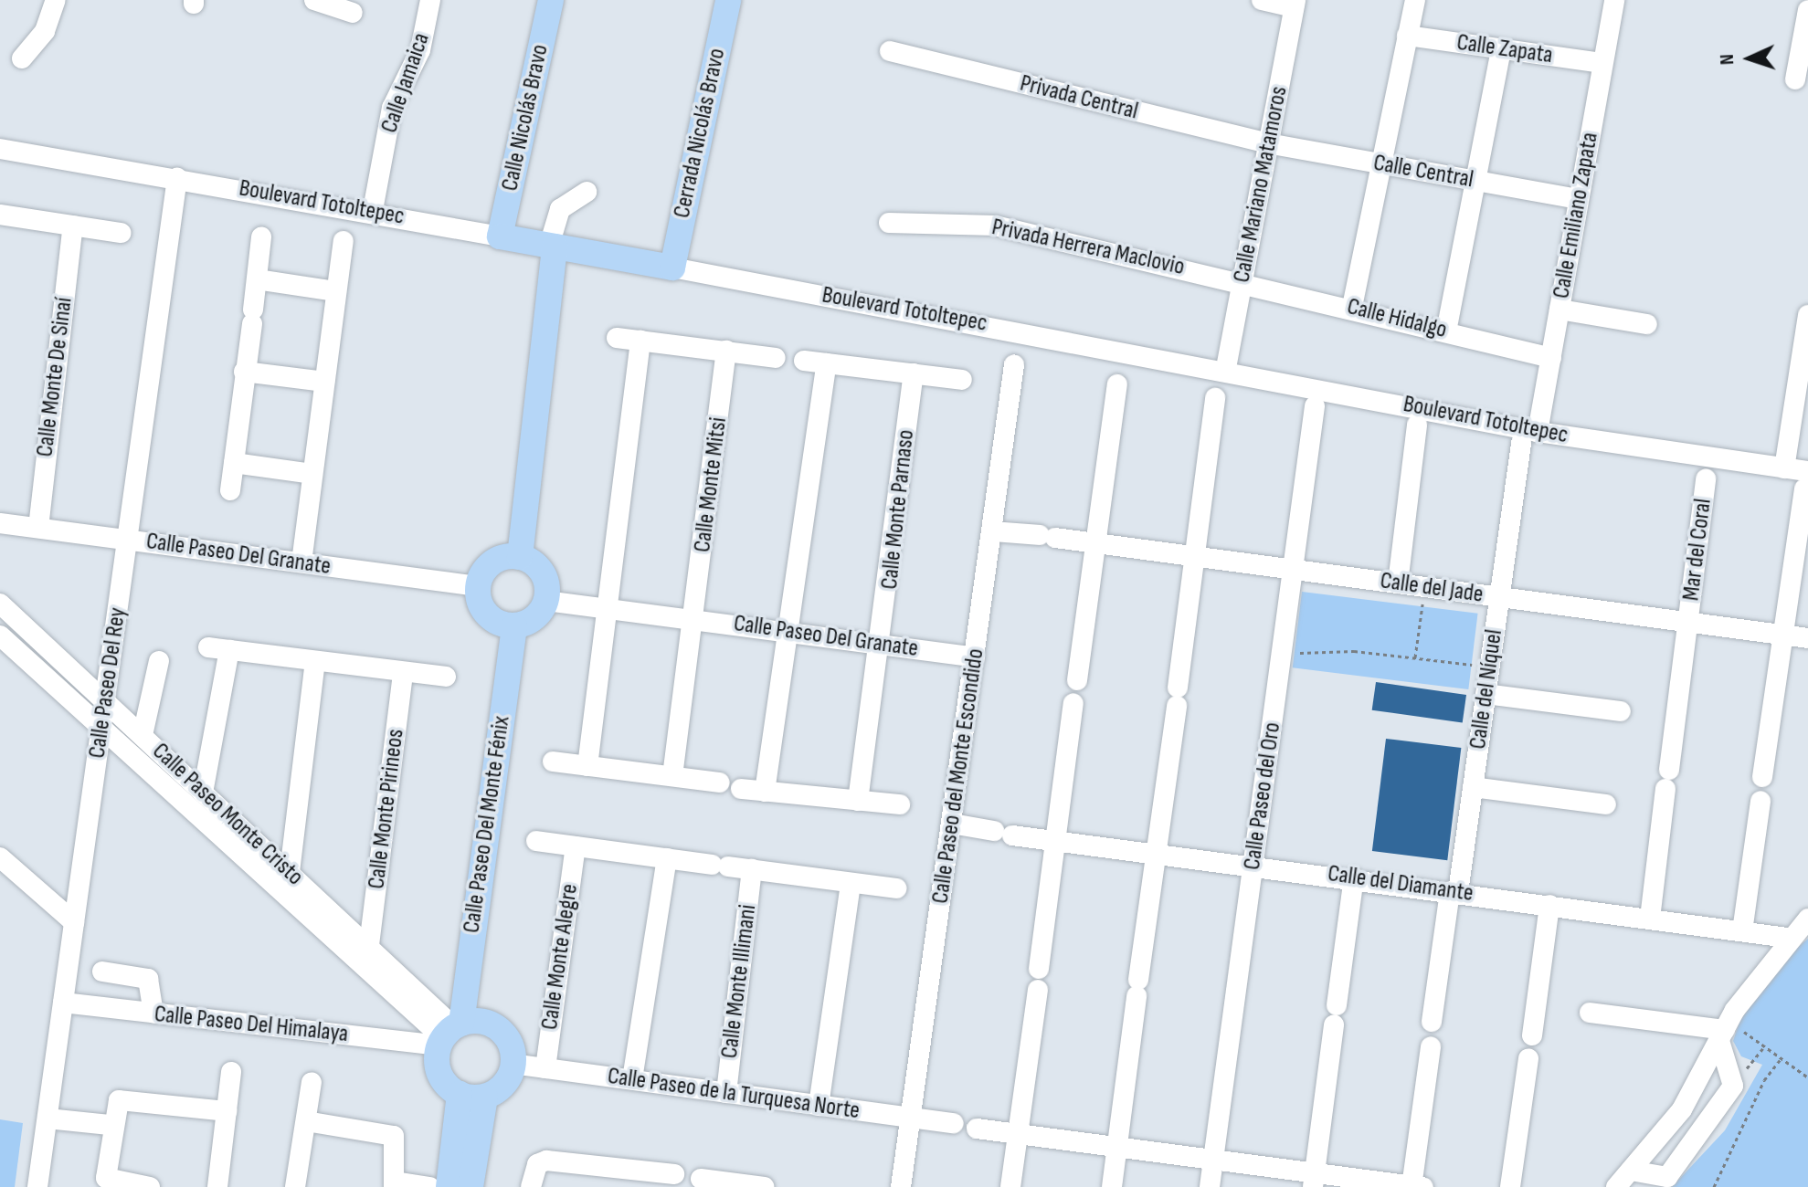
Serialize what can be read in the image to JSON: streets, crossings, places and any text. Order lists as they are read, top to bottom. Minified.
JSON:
{"streets":{"main road":["Calle Nicolás Bravo","Cerrada Nicolás Bravo","Boulevard Totoltepec","Calle Paseo Del Monte Fénix"],"street":["Calle Zapata","Calle Jamaica","Privada Central","Calle Central","Calle Mariano Matamoros","Calle Emiliano Zapata","Privada Herrera Maclovio","Calle Hidalgo","Calle Monte De Sinaí","Calle Monte Mitsi","Calle Monte Parnaso","Mar del Coral","Calle Paseo Del Granate","Calle del Jade","Calle Paseo Del Rey","Calle del Níquel","Calle Paseo del Monte Escondido","Calle Paseo del Oro","Calle Monte Pirineos","Calle Paseo Monte Cristo","Calle del Diamante","Calle Monte Alegre","Calle Monte Illimani","Calle Paseo Del Himalaya","Calle Paseo de la Turquesa Norte"]},"crossings":[["Calle Zapata","Calle Emiliano Zapata"],["Calle Jamaica","Boulevard Totoltepec"],["Privada Central","Calle Central"],["Privada Central","Calle Mariano Matamoros"],["Calle Nicolás Bravo","Boulevard Totoltepec"],["Cerrada Nicolás Bravo","Boulevard Totoltepec"],["Calle Central","Calle Mariano Matamoros"],["Calle Central","Calle Emiliano Zapata"],["Calle Mariano Matamoros","Boulevard Totoltepec"],["Calle Mariano Matamoros","Privada Herrera Maclovio"],["Calle Mariano Matamoros","Calle Hidalgo"],["Boulevard Totoltepec","Calle Emiliano Zapata"],["Boulevard Totoltepec","Calle Paseo Del Rey"],["Boulevard Totoltepec","Calle del Níquel"],["Calle Emiliano Zapata","Calle Hidalgo"],["Calle Emiliano Zapata","Calle del Níquel"],["Privada Herrera Maclovio","Calle Hidalgo"],["Calle Monte De Sinaí","Calle Paseo Del Granate"],["Calle Monte Mitsi","Calle Paseo Del Granate"],["Calle Monte Parnaso","Calle Paseo Del Granate"],["Mar del Coral","Calle del Jade"],["Mar del Coral","Calle del Diamante"],["Calle Paseo Del Granate","Calle Paseo Del Rey"],["Calle Paseo Del Granate","Calle Paseo del Monte Escondido"],["Calle Paseo Del Granate","Calle Paseo Del Monte Fénix"],["Calle del Jade","Calle del Níquel"],["Calle del Jade","Calle Paseo del Monte Escondido"],["Calle del Jade","Calle Paseo del Oro"],["Calle Paseo Del Rey","Calle Paseo Monte Cristo"],["Calle Paseo Del Rey","Calle Paseo Del Himalaya"],["Calle del Níquel","Calle del Diamante"],["Calle Paseo del Monte Escondido","Calle del Diamante"],["Calle Paseo del Monte Escondido","Calle Paseo de la Turquesa Norte"],["Calle Paseo del Oro","Calle del Diamante"],["Calle Monte Pirineos","Calle Paseo Monte Cristo"],["Calle Paseo Monte Cristo","Calle Paseo Del Monte Fénix"],["Calle Paseo Monte Cristo","Calle Paseo Del Himalaya"],["Calle Paseo Monte Cristo","Calle Paseo de la Turquesa Norte"],["Calle Paseo Del Monte Fénix","Calle Paseo Del Himalaya"],["Calle Paseo Del Monte Fénix","Calle Paseo de la Turquesa Norte"],["Calle Monte Alegre","Calle Paseo de la Turquesa Norte"],["Calle Monte Illimani","Calle Paseo de la Turquesa Norte"],["Calle Paseo Del Himalaya","Calle Paseo de la Turquesa Norte"]],"north":"left"}
